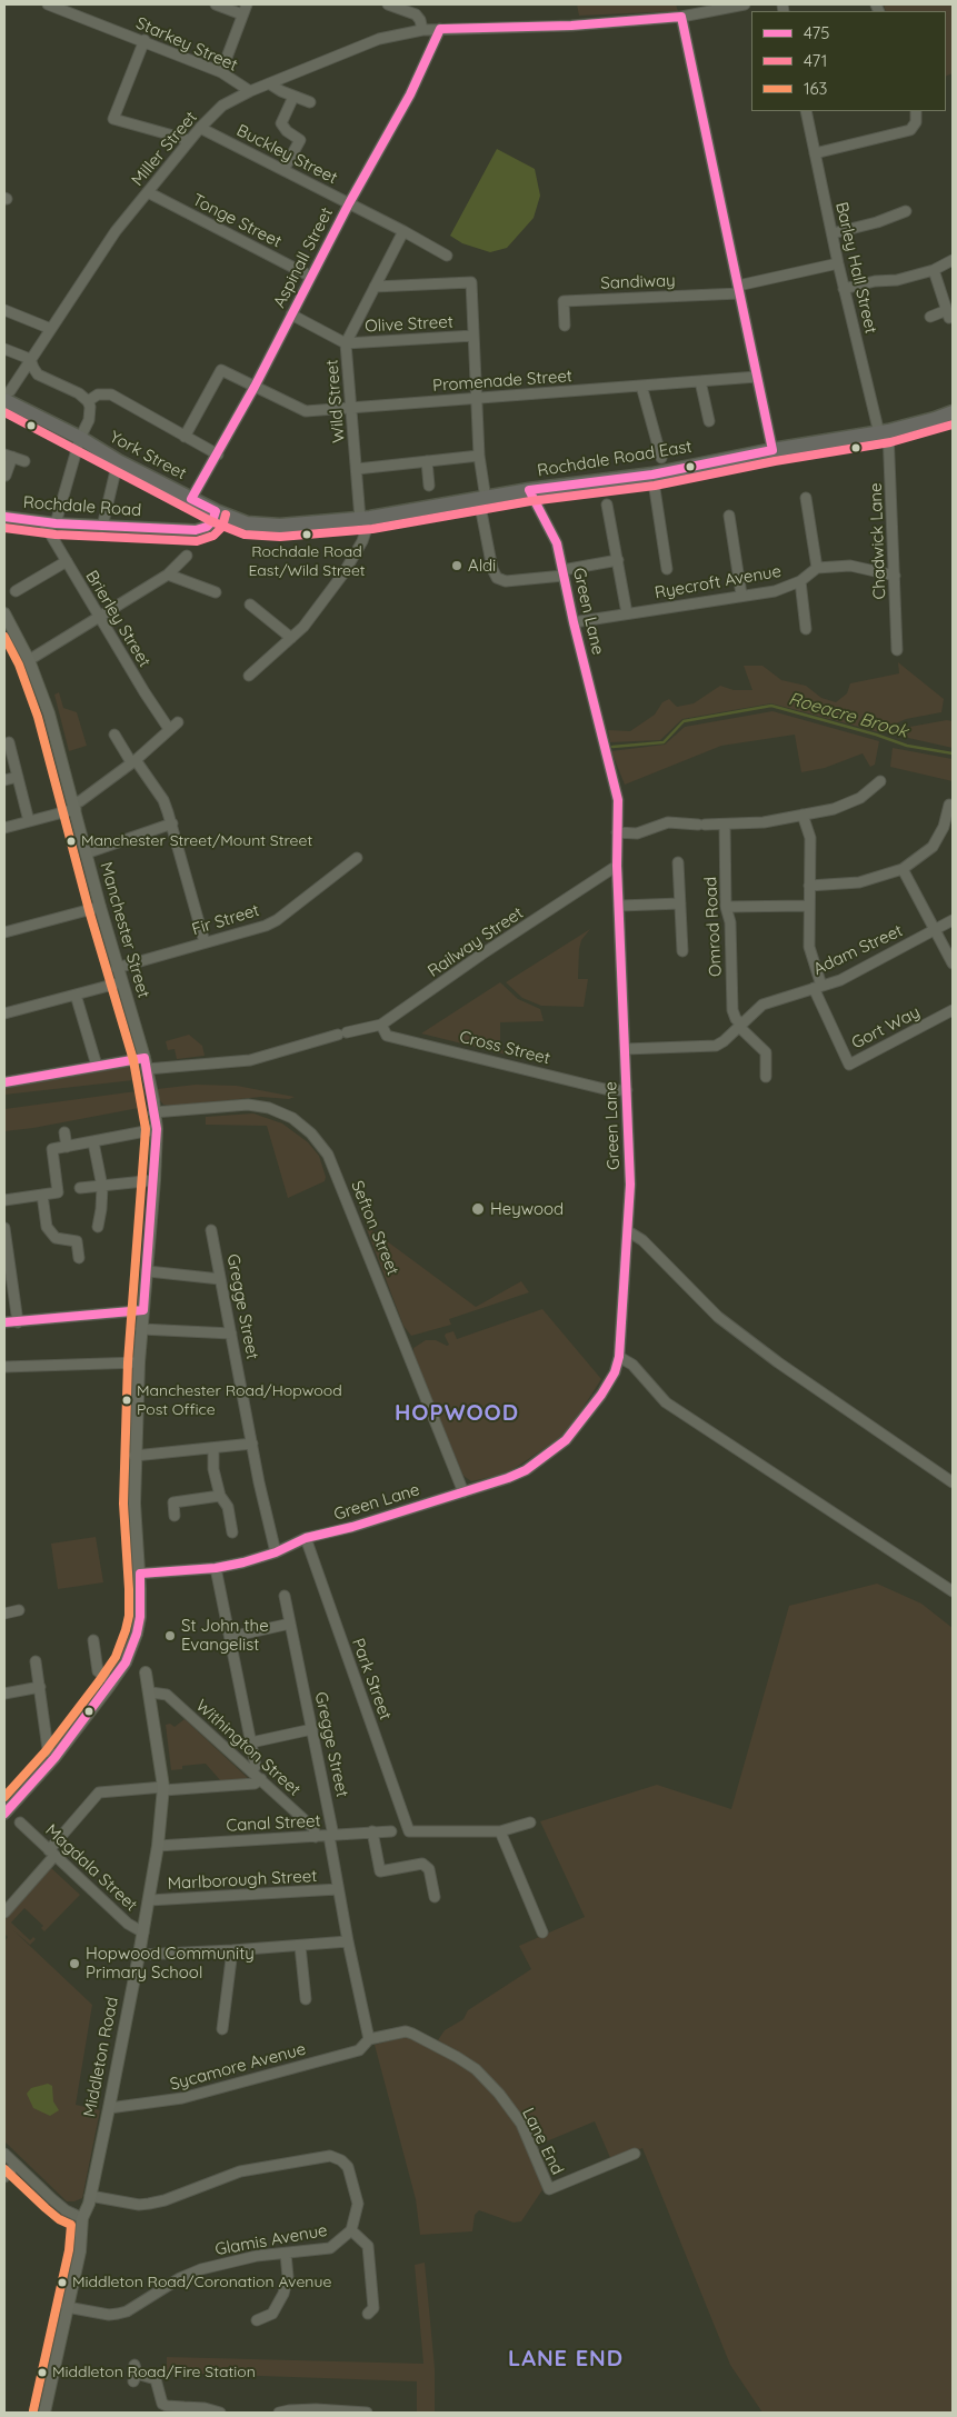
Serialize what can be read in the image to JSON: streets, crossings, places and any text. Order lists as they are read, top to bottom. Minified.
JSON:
{"streets":{"highway":["York Street","Rochdale Road East"],"main road":["Rochdale Road","Manchester Street","Middleton Road"],"street":["Starkey Street","Miller Street","Buckley Street","Tonge Street","Aspinall Street","Barley Hall Street","Sandiway","Olive Street","Promenade Street","Wild Street","Chadwick Lane","Ryecroft Avenue","Green Lane","Brierley Street","Fir Street","Omrod Road","Railway Street","Adam Street","Gort Way","Cross Street","Sefton Street","Gregge Street","Park Street","Withington Street","Canal Street","Magdala Street","Marlborough Street","Sycamore Avenue","Lane End","Glamis Avenue"]},"crossings":[["Starkey Street","Miller Street"],["Miller Street","Buckley Street"],["Miller Street","Tonge Street"],["Miller Street","Aspinall Street"],["Miller Street","York Street"],["Buckley Street","Aspinall Street"],["Buckley Street","Wild Street"],["Tonge Street","Aspinall Street"],["Aspinall Street","Promenade Street"],["Aspinall Street","York Street"],["Barley Hall Street","Rochdale Road East"],["Barley Hall Street","Chadwick Lane"],["Olive Street","Wild Street"],["Promenade Street","Wild Street"],["Wild Street","Rochdale Road East"],["York Street","Rochdale Road East"],["York Street","Rochdale Road"],["Rochdale Road East","Chadwick Lane"],["Rochdale Road East","Green Lane"],["Rochdale Road","Brierley Street"],["Ryecroft Avenue","Green Lane"],["Green Lane","Manchester Street"],["Green Lane","Railway Street"],["Green Lane","Adam Street"],["Green Lane","Cross Street"],["Green Lane","Sefton Street"],["Green Lane","Gregge Street"],["Green Lane","Park Street"],["Fir Street","Manchester Street"],["Omrod Road","Adam Street"],["Manchester Street","Railway Street"],["Manchester Street","Sefton Street"],["Railway Street","Cross Street"],["Adam Street","Gort Way"],["Gregge Street","Canal Street"],["Gregge Street","Marlborough Street"],["Gregge Street","Sycamore Avenue"],["Gregge Street","Lane End"],["Withington Street","Canal Street"],["Withington Street","Middleton Road"],["Canal Street","Middleton Road"],["Magdala Street","Middleton Road"],["Marlborough Street","Middleton Road"],["Middleton Road","Sycamore Avenue"],["Middleton Road","Glamis Avenue"],["Sycamore Avenue","Lane End"]],"districts":["HOPWOOD","LANE END"],"water":["Roeacre Brook"],"places":["Rochdale Road East/Wild Street","Aldi","Manchester Street/Mount Street","Heywood","Manchester Road/Hopwood Post Office","St John the Evangelist","Hopwood Community Primary School","Middleton Road/Coronation Avenue","Middleton Road/Fire Station"],"lines":["transit line 475","transit line 471","transit line 163"],"legend":["475","471","163"]}
